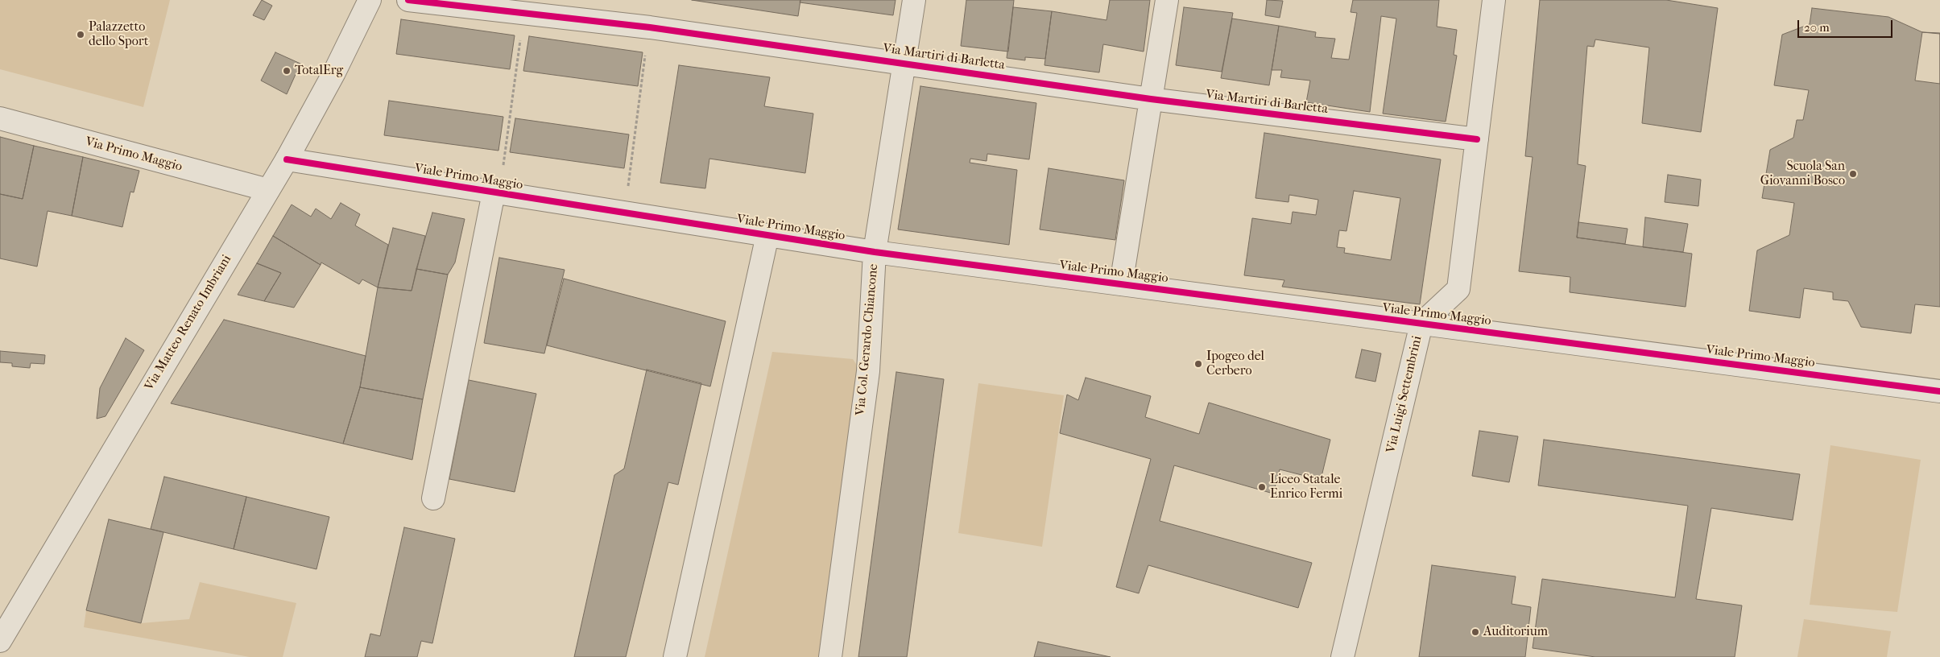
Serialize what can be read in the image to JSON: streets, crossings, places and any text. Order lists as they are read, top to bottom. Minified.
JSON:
{"streets":{"street":["Via Martiri di Barletta","Via Primo Maggio","Viale Primo Maggio","Via Matteo Renato Imbriani","Via Col. Gerardo Chiancone","Via Luigi Settembrini"]},"crossings":[["Via Martiri di Barletta","Via Col. Gerardo Chiancone"],["Via Martiri di Barletta","Via Luigi Settembrini"],["Via Primo Maggio","Via Matteo Renato Imbriani"],["Viale Primo Maggio","Via Matteo Renato Imbriani"],["Viale Primo Maggio","Via Col. Gerardo Chiancone"],["Viale Primo Maggio","Via Luigi Settembrini"]],"places":["Palazzetto dello Sport","TotalErg","Scuola San Giovanni Bosco","Ipogeo del Cerbero","Liceo Statale Enrico Fermi","Auditorium"],"scale_bar":"20 m"}
